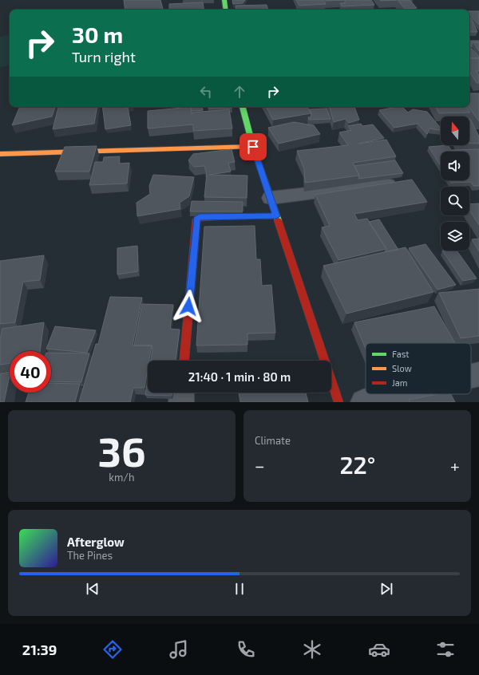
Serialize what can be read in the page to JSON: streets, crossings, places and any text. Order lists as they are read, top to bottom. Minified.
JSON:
{"legend":["Fast","Slow","Jam"],"north":"top","page":{"turn":["30 m","Turn right"],"limit":"40","trip":"21:40 · 1 min · 80 m","tile":[["36","km/h"],"Climate"],"heat":["−","22°","+"],"song":["Afterglow","The Pines"],"tabs":"21:39"}}
